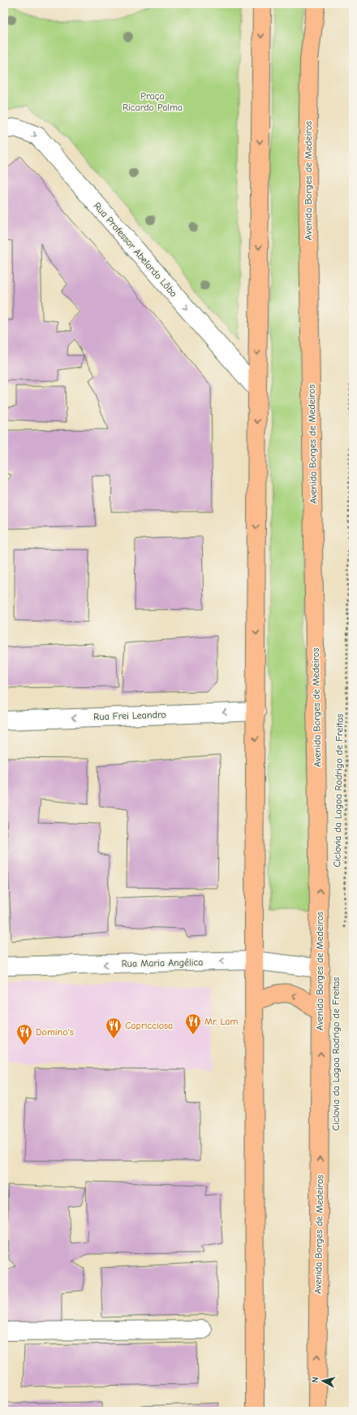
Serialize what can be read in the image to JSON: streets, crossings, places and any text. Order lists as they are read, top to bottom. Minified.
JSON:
{"streets":{"highway":["Avenida Borges de Medeiros"],"street":["Rua Professor Abelardo Lôbo","Rua Frei Leandro","Rua Maria Angélica"],"path":["Ciclovia da Lagoa Rodrigo de Freitas"]},"crossings":[["Avenida Borges de Medeiros","Rua Maria Angélica"]],"one_way":["Rua Professor Abelardo Lôbo","Rua Frei Leandro","Rua Maria Angélica"],"parks":["Praça Ricardo Palma"],"places":{"restaurant":["Mr. Lam","Capricciosa","Domino's"]},"north":"left"}
